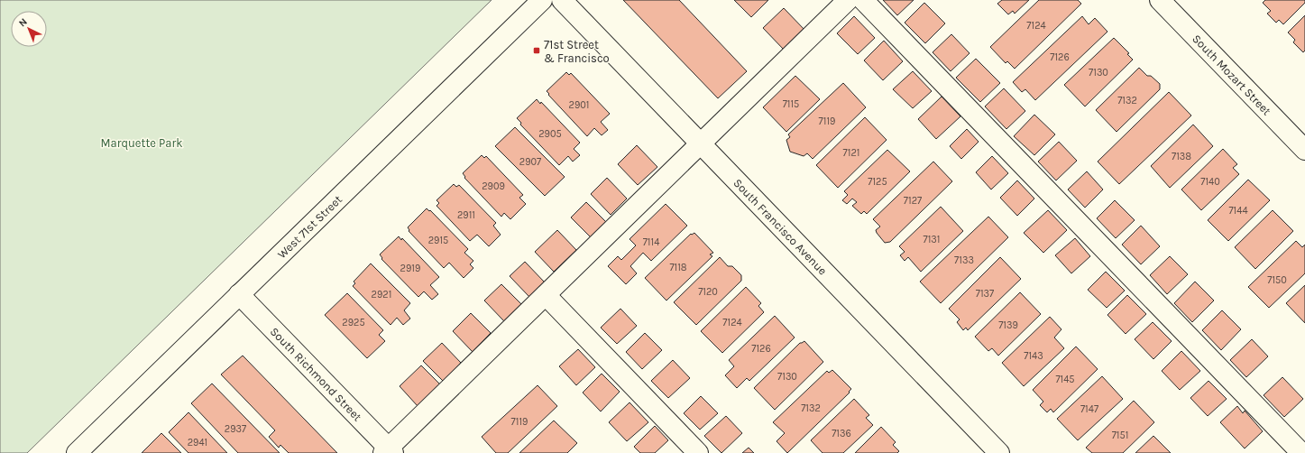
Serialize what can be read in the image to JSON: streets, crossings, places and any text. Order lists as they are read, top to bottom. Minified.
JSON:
{"streets":{"street":["South Mozart Street","West 71st Street","South Francisco Avenue","South Richmond Street"]},"crossings":[["West 71st Street","South Richmond Street"]],"parks":["Marquette Park"],"places":{"transit":["71st Street & Francisco"]},"house_numbers":["7124","7126","7130","7132","7115","2901","7119","2905","7121","7138","2907","7125","7140","2909","7127","7144","2911","7131","2915","7114","7133","7118","2919","7150","7120","7137","2921","2925","7124","7139","7126","7143","7130","7145","7132","7147","7119","2937","7136","7151","2941"],"north":"top left"}
